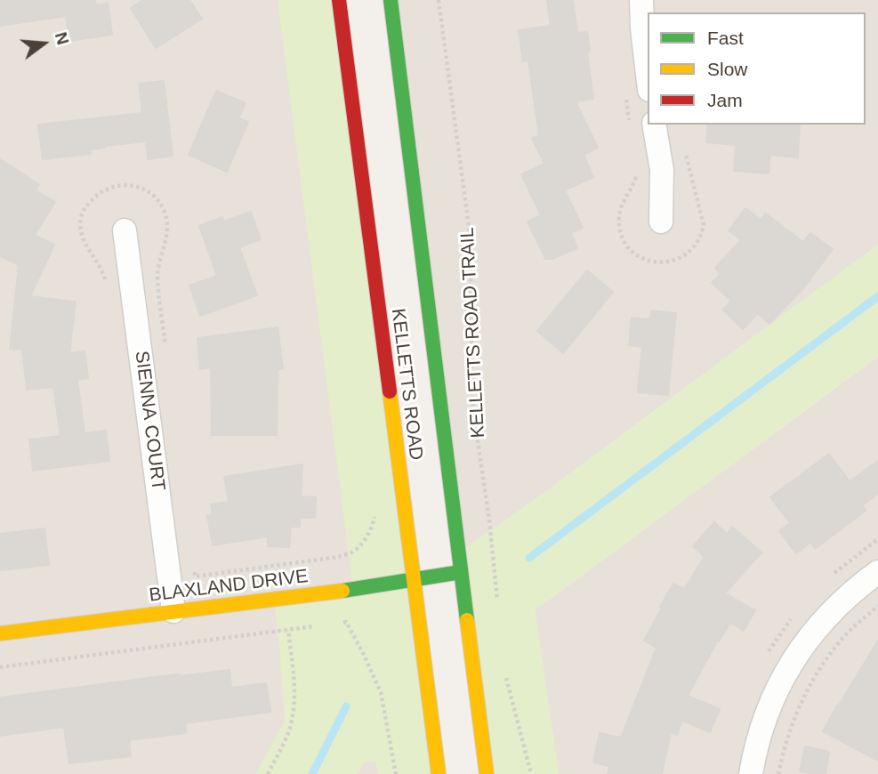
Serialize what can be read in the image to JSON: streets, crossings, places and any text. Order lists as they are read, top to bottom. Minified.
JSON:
{"streets":{"main road":["KELLETTS ROAD","BLAXLAND DRIVE"],"street":["SIENNA COURT"],"path":["KELLETTS ROAD TRAIL"]},"crossings":[["KELLETTS ROAD","BLAXLAND DRIVE"],["SIENNA COURT","BLAXLAND DRIVE"]],"legend":["Fast","Slow","Jam"],"north":"right"}
